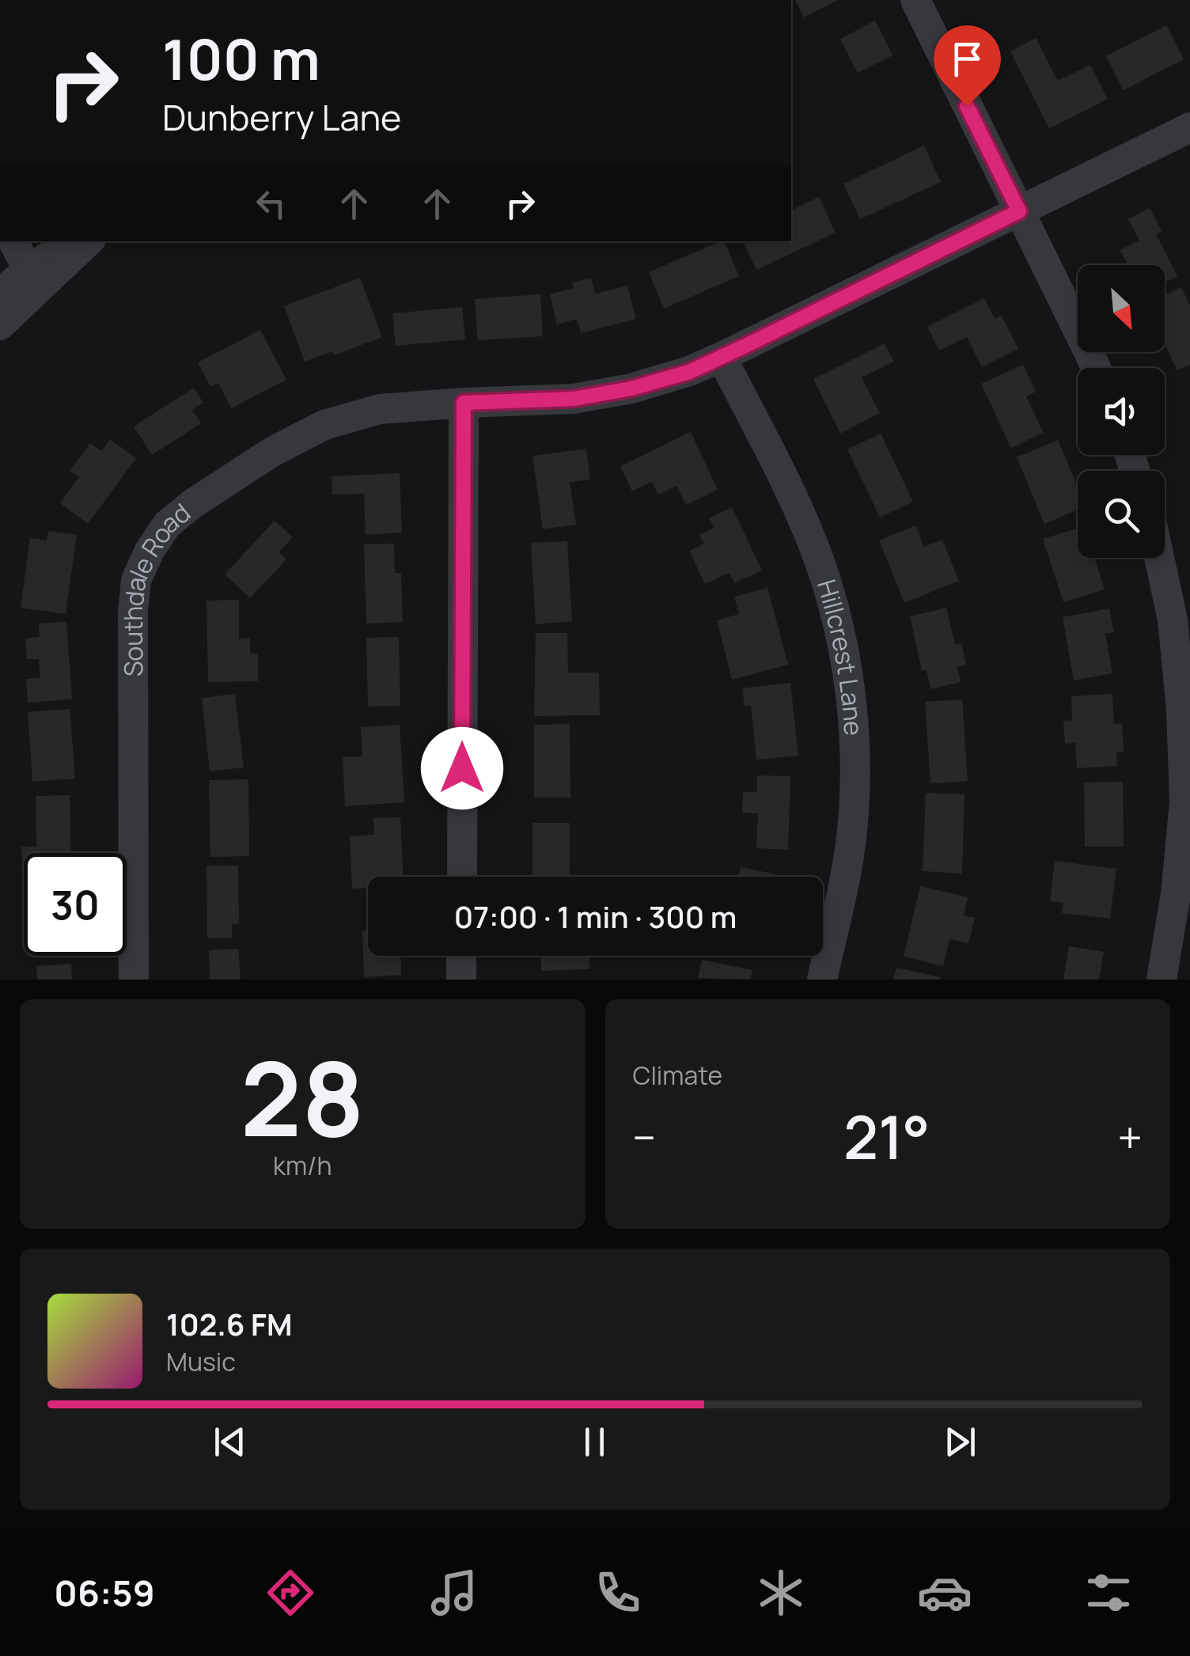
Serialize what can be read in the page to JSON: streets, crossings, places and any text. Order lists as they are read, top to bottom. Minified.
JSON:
{"streets":{"street":["Southdale Road","Hillcrest Lane"]},"crossings":[["Southdale Road","Hillcrest Lane"]],"north":"bottom right","page":{"turn":["100 m","Dunberry Lane"],"limit":"30","trip":"07:00 · 1 min · 300 m","tile":[["28","km/h"],"Climate"],"heat":["−","21°","+"],"song":["102.6 FM","Music"],"tabs":"06:59"}}
